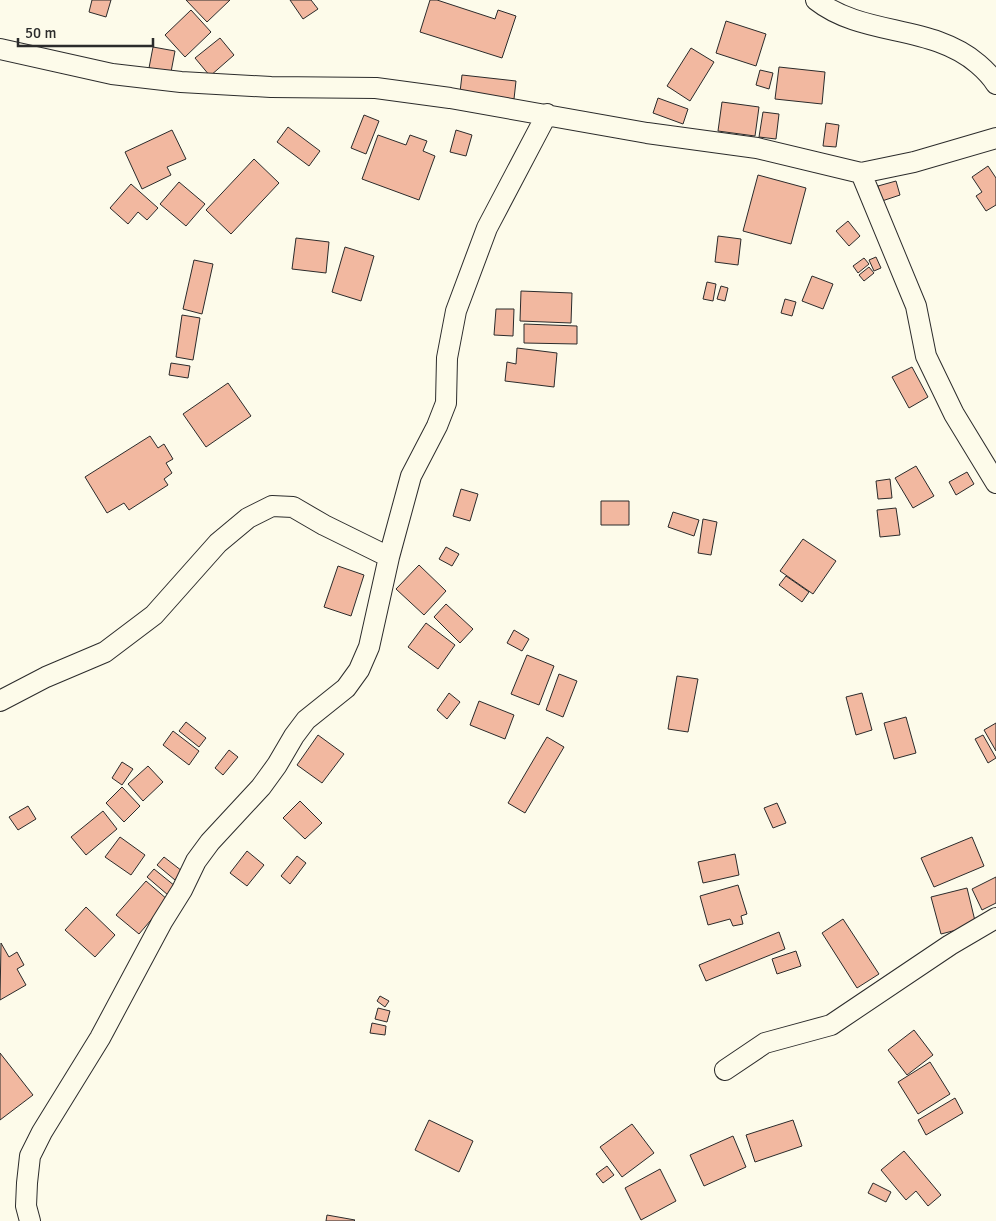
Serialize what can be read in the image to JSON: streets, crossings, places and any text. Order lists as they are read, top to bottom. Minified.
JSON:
{"scale_bar":"50 m"}
